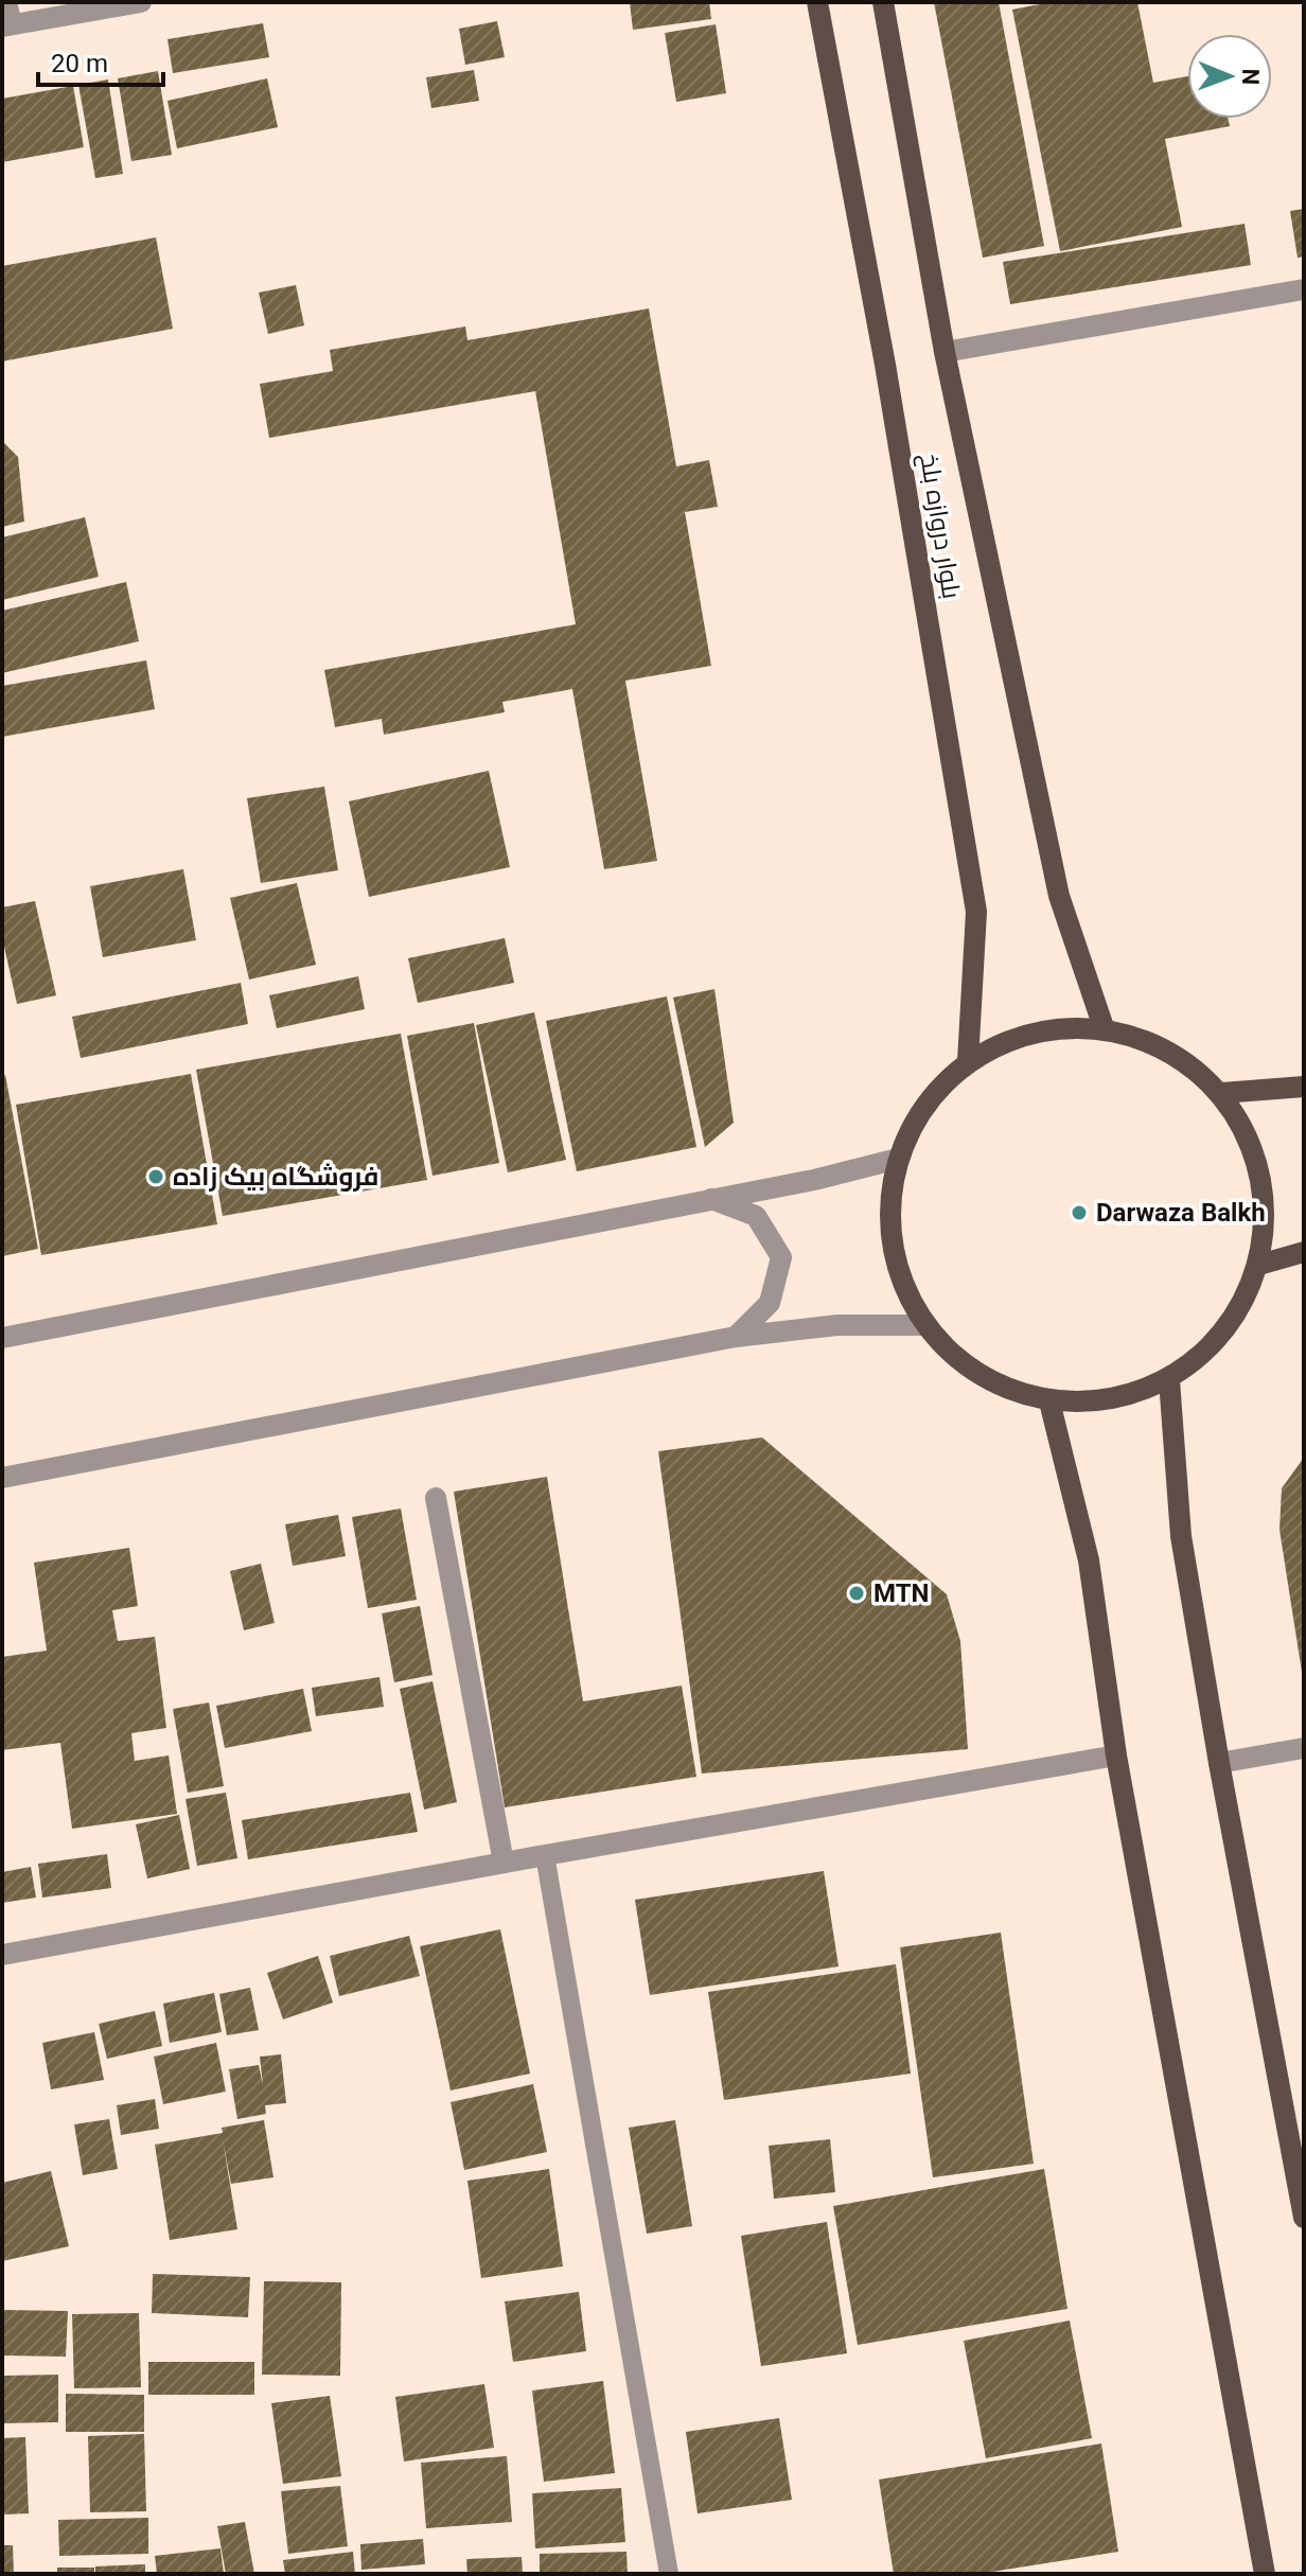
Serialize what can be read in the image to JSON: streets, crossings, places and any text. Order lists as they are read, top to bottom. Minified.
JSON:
{"streets":{"main road":["بلوار دروازه بلخ"]},"places":["فروشگاه بیک زاده","Darwaza Balkh","MTN"],"scale_bar":"20 m","north":"right"}
